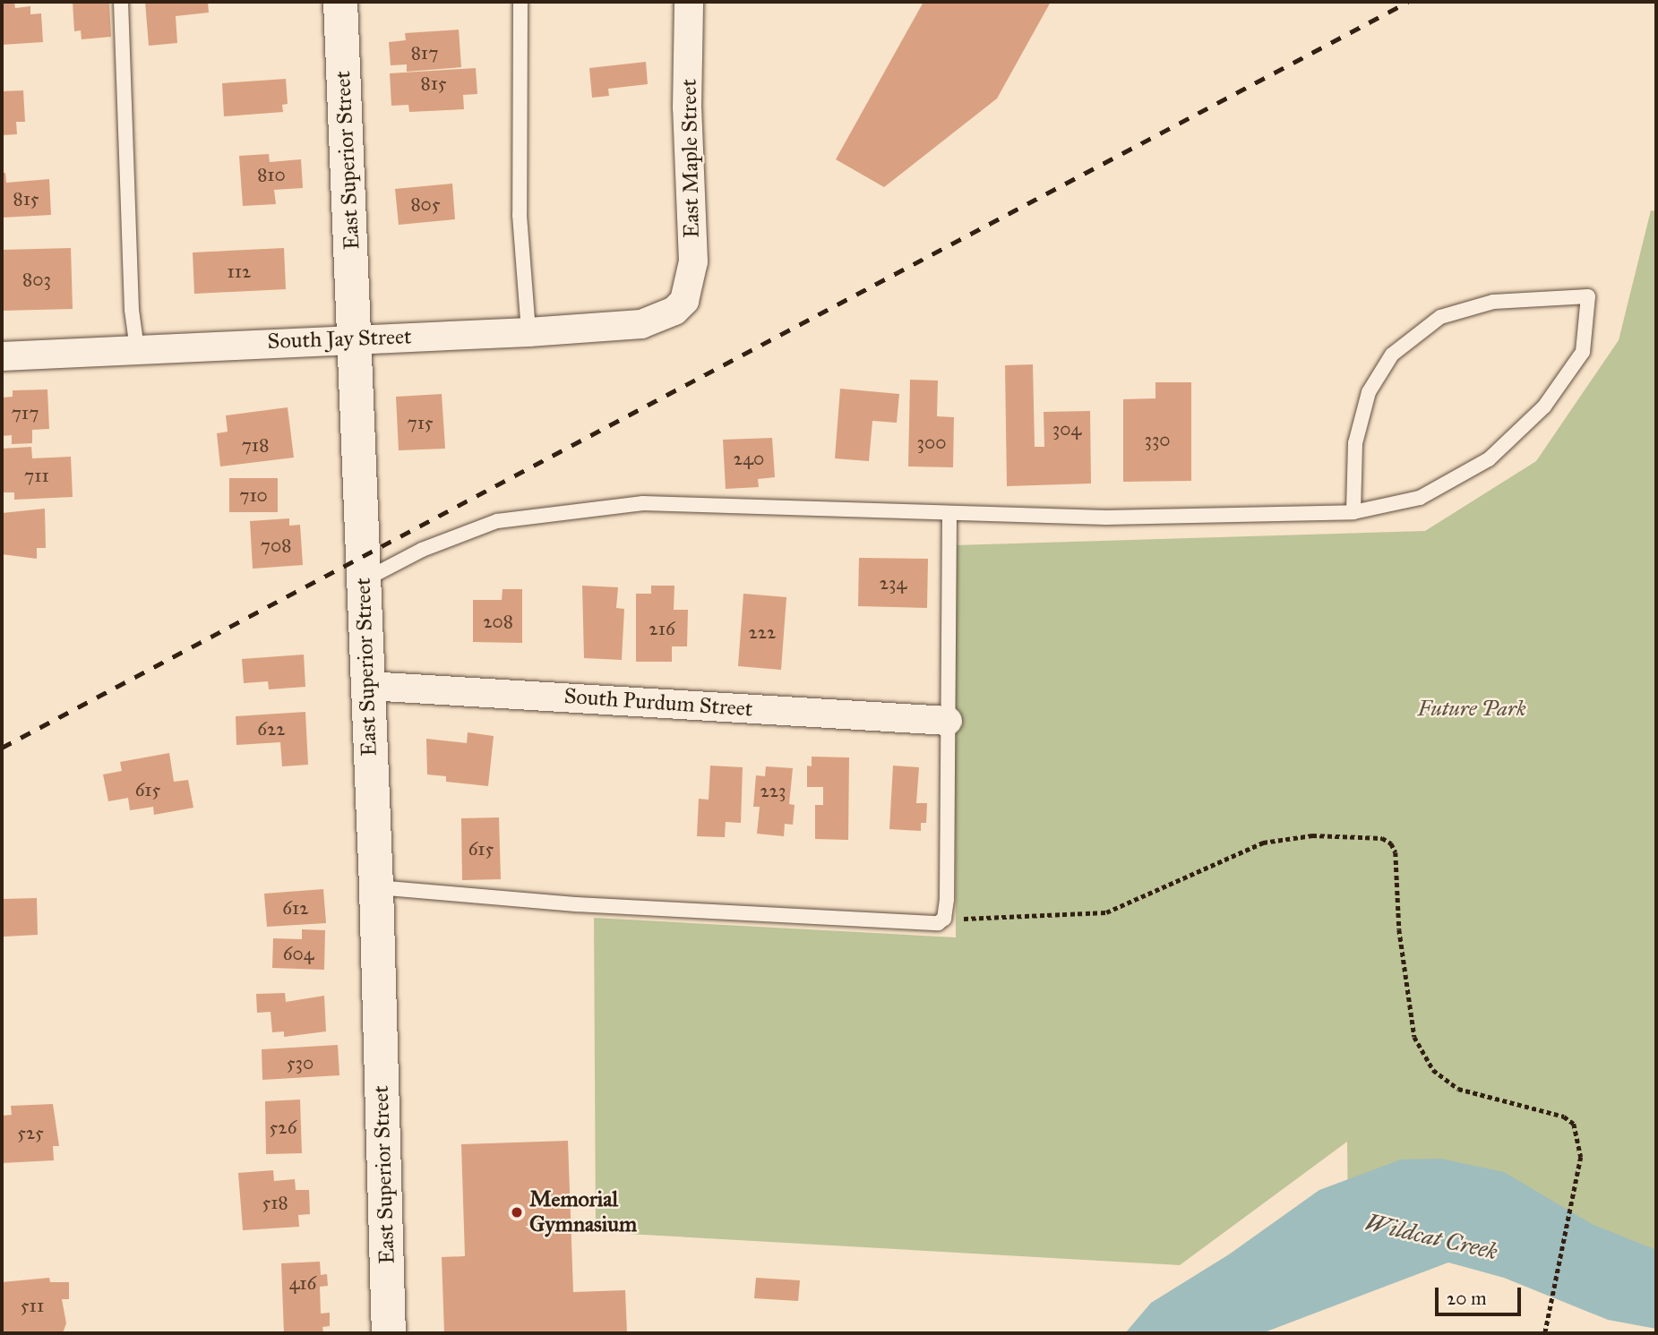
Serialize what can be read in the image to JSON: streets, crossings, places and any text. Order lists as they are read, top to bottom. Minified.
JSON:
{"streets":{"street":["East Maple Street","East Superior Street","South Jay Street","South Purdum Street"]},"crossings":[["East Maple Street","South Jay Street"],["East Superior Street","South Jay Street"],["East Superior Street","South Purdum Street"]],"water":["Wildcat Creek"],"parks":["Future Park"],"places":["Memorial Gymnasium"],"house_numbers":["817","815","810","815","805","112","803","717","715","304","330","300","718","240","711","710","708","234","208","216","222","622","615","223","615","612","604","530","526","525","518","416","511"],"scale_bar":"20 m"}
